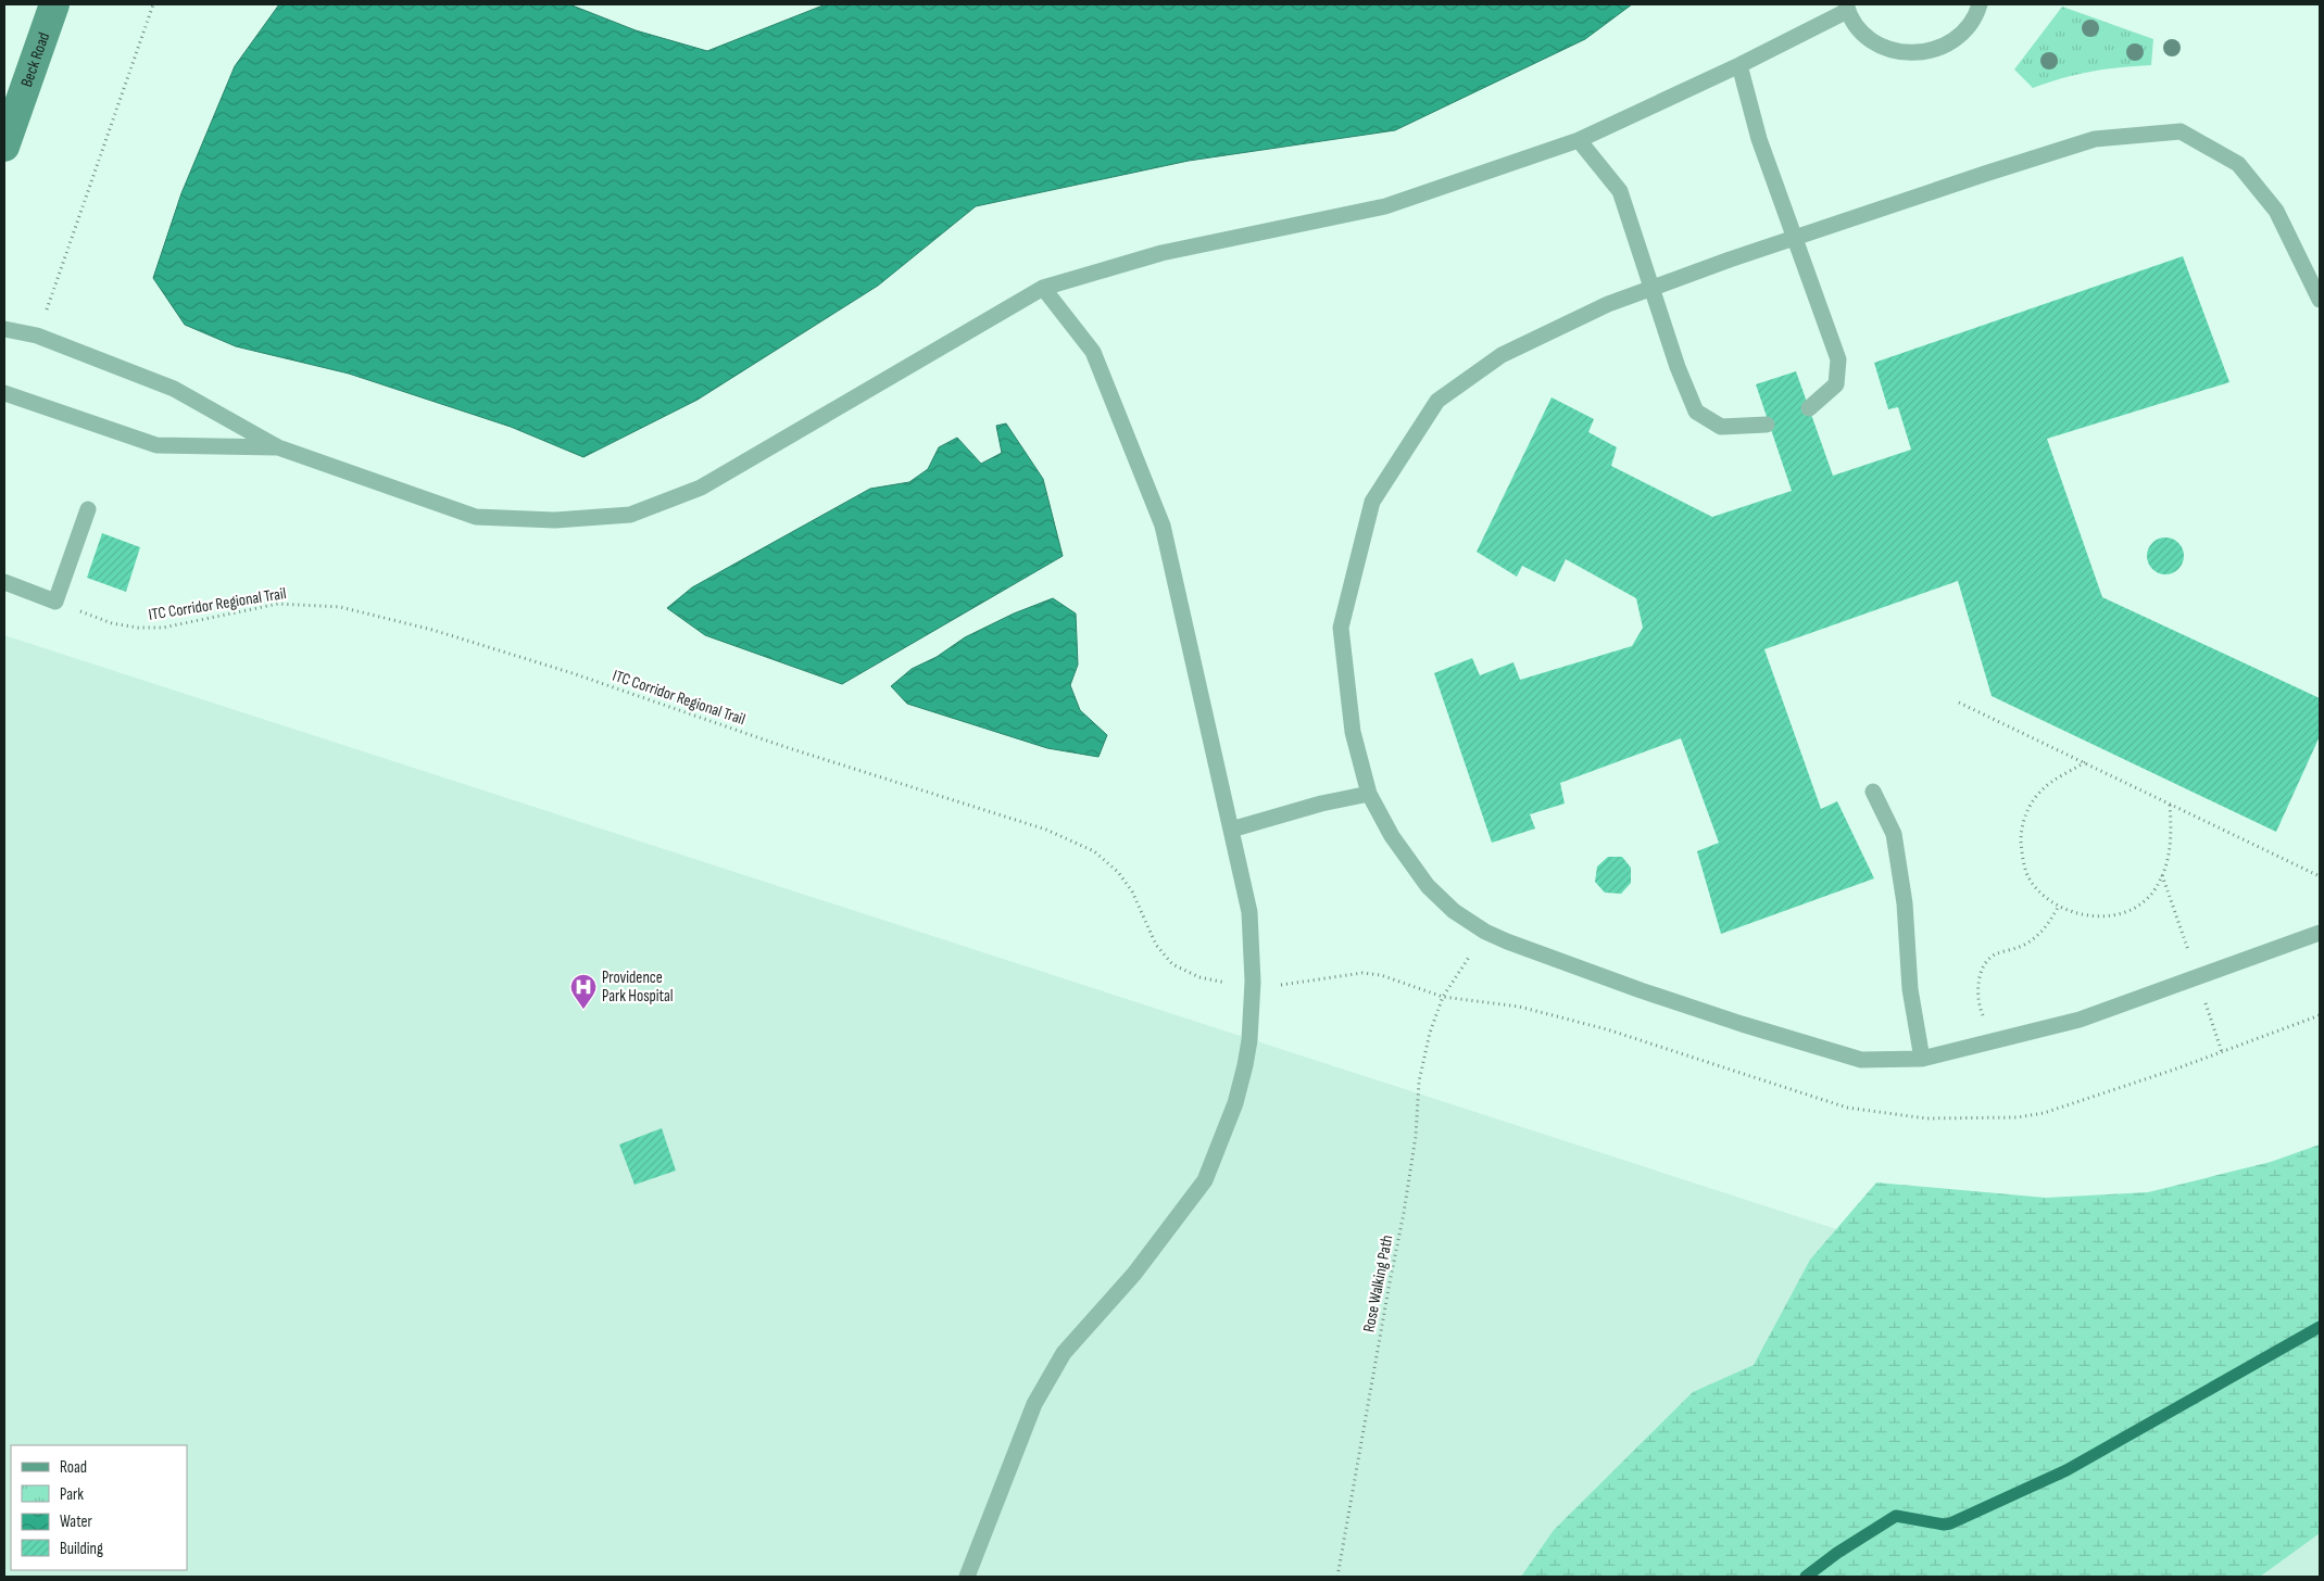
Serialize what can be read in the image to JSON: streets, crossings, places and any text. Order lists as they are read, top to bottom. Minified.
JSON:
{"streets":{"main road":["Beck Road"],"path":["ITC Corridor Regional Trail","Rose Walking Path"]},"places":{"hospital":["Providence Park Hospital"]},"legend":["Road","Park","Water","Building"]}
